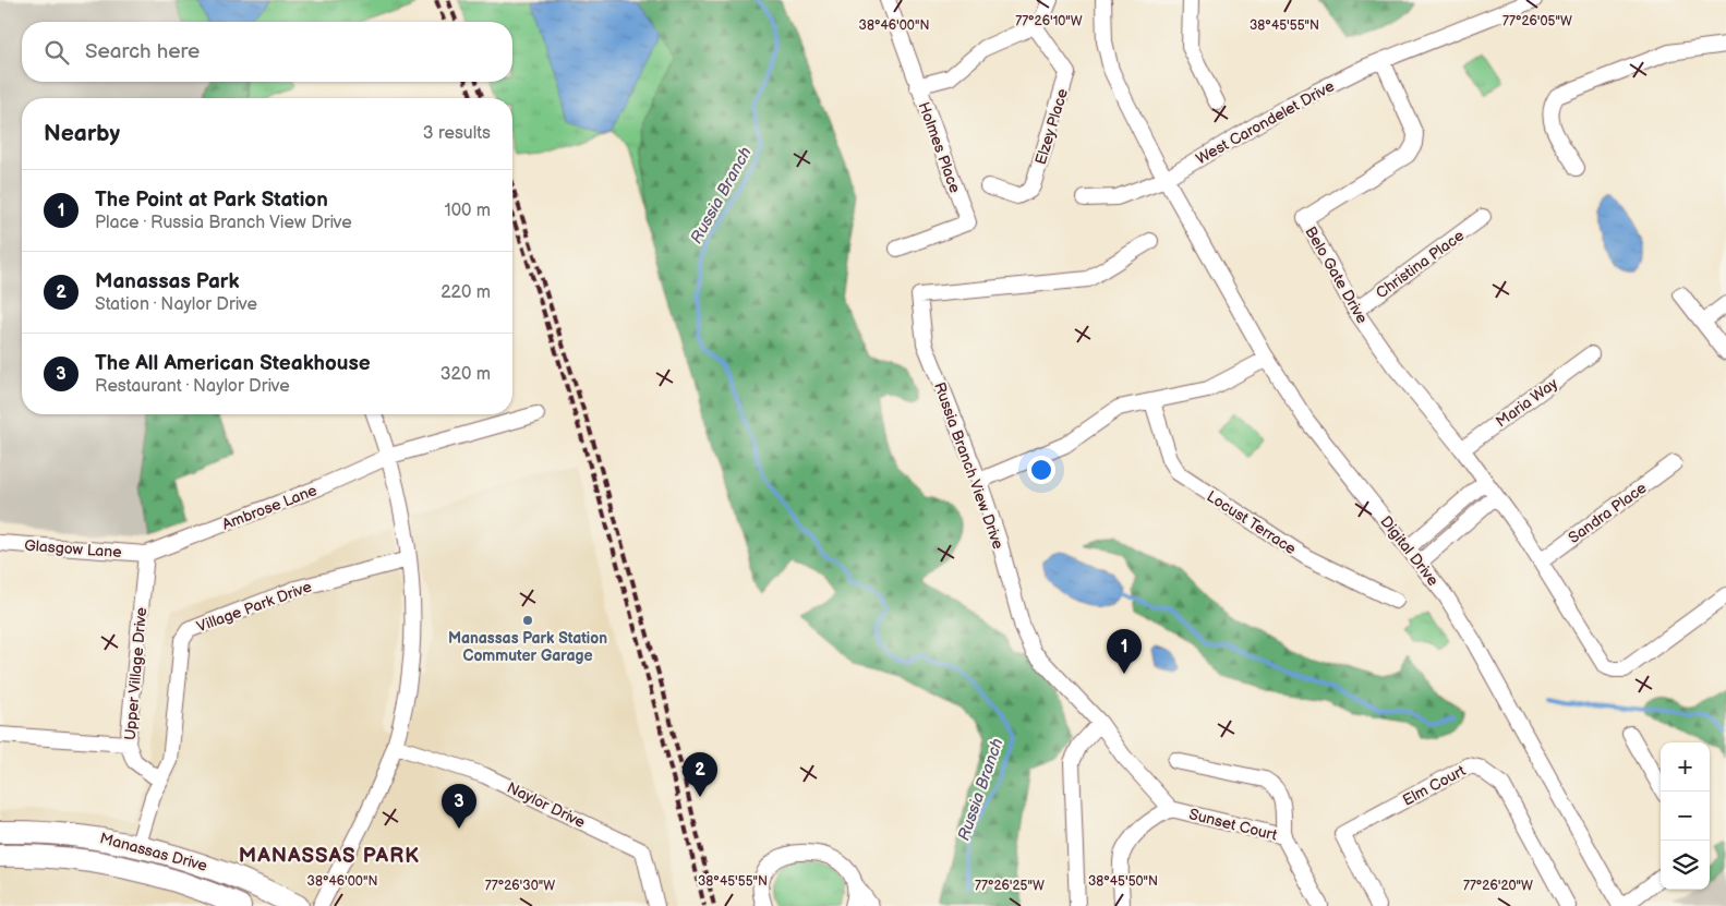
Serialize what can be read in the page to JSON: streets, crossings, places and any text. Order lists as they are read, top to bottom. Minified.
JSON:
{"streets":{"main road":["Manassas Drive"],"street":["West Carondelet Drive","Elzey Place","Holmes Place","Christina Place","Belo Gate Drive","Maria Way","Russia Branch View Drive","Ambrose Lane","Sandra Place","Locust Terrace","Glasgow Lane","Digital Drive","Village Park Drive","Upper Village Drive","Elm Court","Naylor Drive","Sunset Court"]},"crossings":[["West Carondelet Drive","Belo Gate Drive"],["West Carondelet Drive","Digital Drive"],["Christina Place","Belo Gate Drive"],["Belo Gate Drive","Maria Way"],["Belo Gate Drive","Sandra Place"],["Russia Branch View Drive","Sunset Court"],["Ambrose Lane","Glasgow Lane"],["Ambrose Lane","Upper Village Drive"],["Glasgow Lane","Upper Village Drive"],["Village Park Drive","Upper Village Drive"],["Village Park Drive","Manassas Drive"]],"districts":["MANASSAS PARK"],"water":["Russia Branch"],"places":["Manassas Park Station Commuter Garage"],"page":{"search":"Search here","heading":["Nearby","3 results"],"list":[{"mark":"1","name":"The Point at Park Station","note":"Place · Russia Branch View Drive","value":"100 m"},{"mark":"2","name":"Manassas Park","note":"Station · Naylor Drive","value":"220 m"},{"mark":"3","name":"The All American Steakhouse","note":"Restaurant · Naylor Drive","value":"320 m"}],"pins":["1","2","3"],"map_buttons":["+","−"]},"coordinates":["77°26'10\"W","77°26'05\"W","38°46'00\"N","38°45'55\"N","38°45'50\"N","77°26'30\"W","77°26'25\"W","77°26'20\"W"]}
